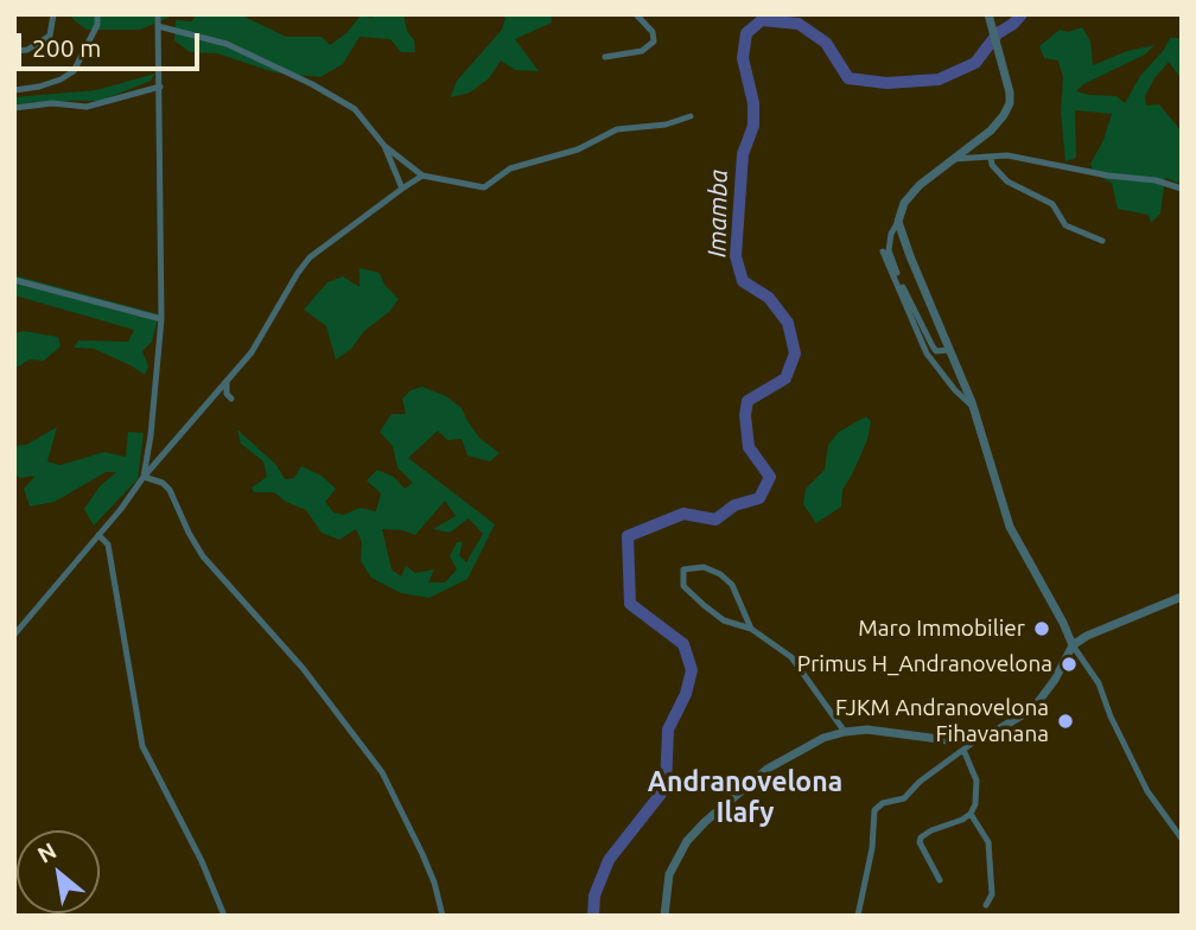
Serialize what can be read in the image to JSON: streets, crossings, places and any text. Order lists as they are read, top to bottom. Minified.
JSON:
{"districts":["Andranovelona Ilafy"],"water":["Imamba"],"places":["Maro Immobilier","Primus H_Andranovelona","FJKM Andranovelona Fihavanana"],"scale_bar":"200 m","north":"top left"}
